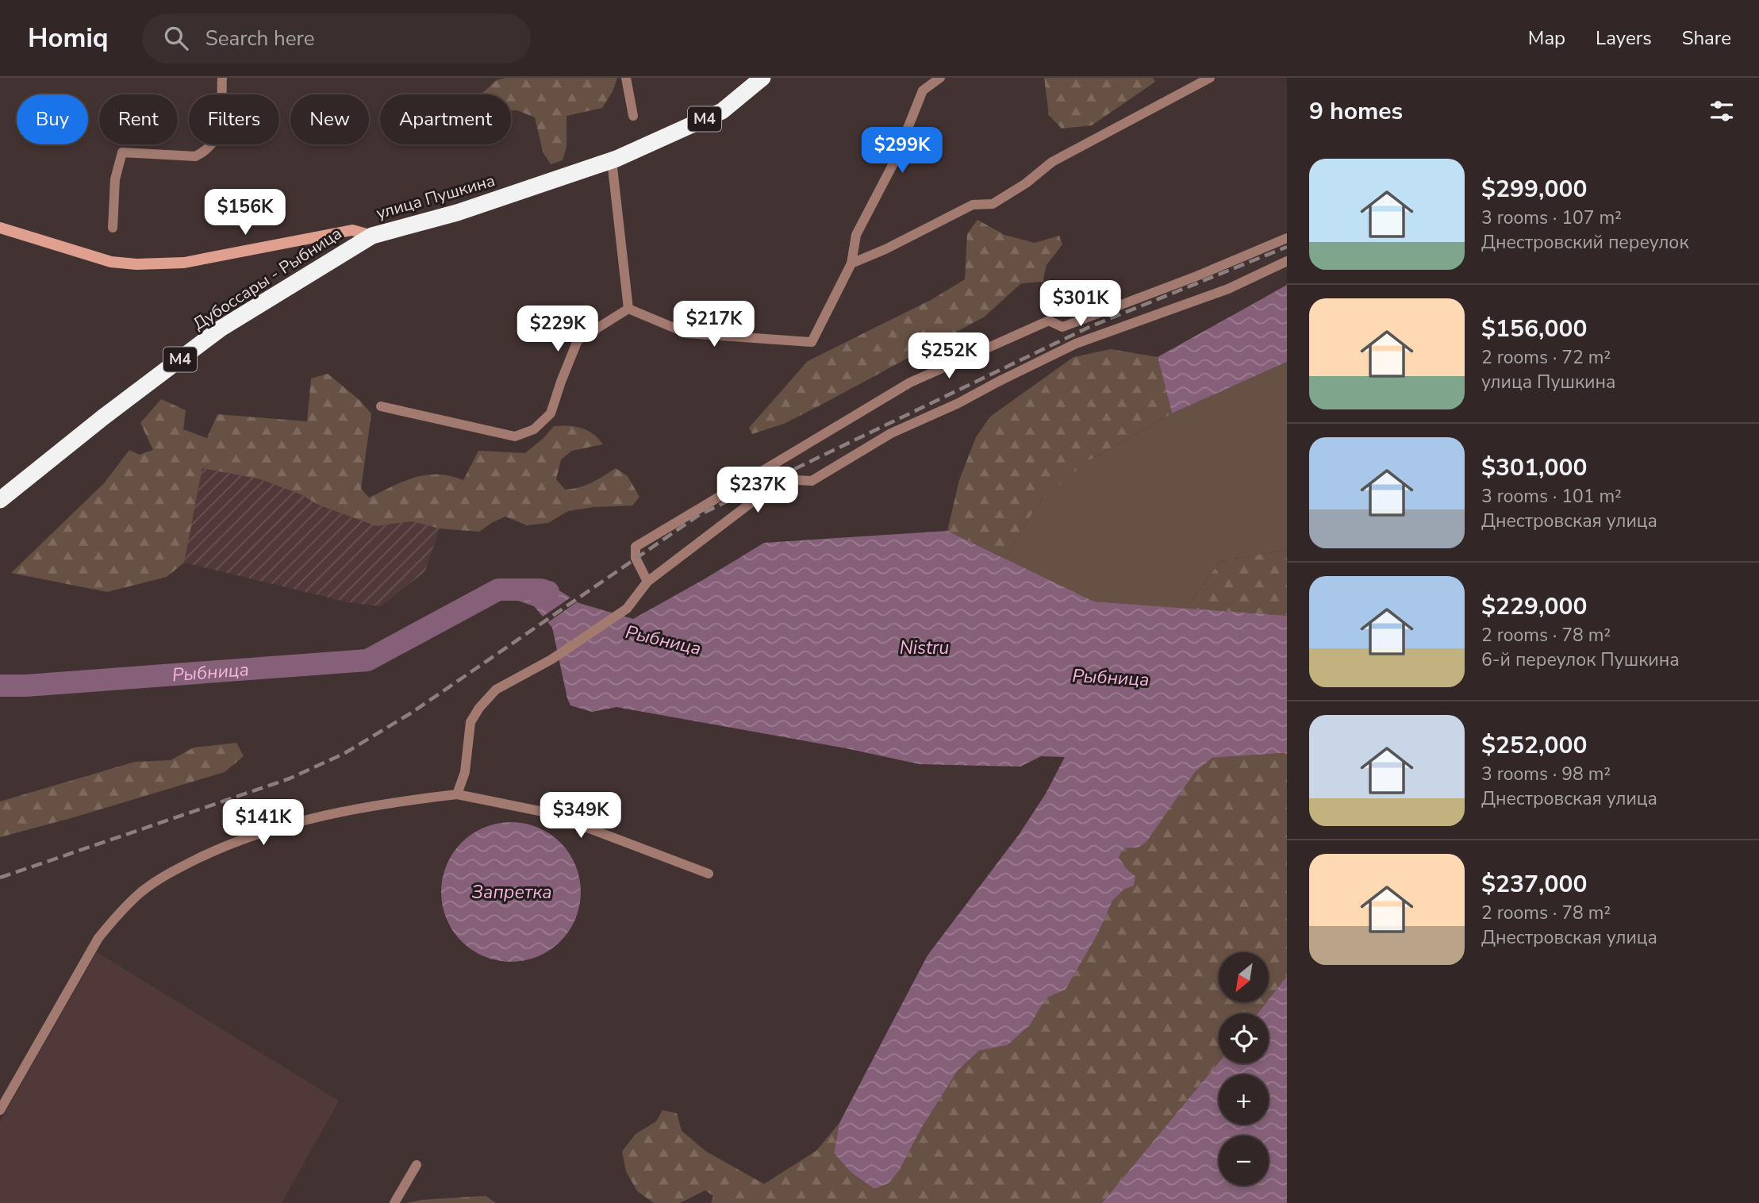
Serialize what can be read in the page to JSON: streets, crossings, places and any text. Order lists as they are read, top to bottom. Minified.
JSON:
{"streets":{"highway":["M4","улица Пушкина","Дубоссары - Рыбница"]},"crossings":[["улица Пушкина","Дубоссары - Рыбница"]],"water":["Рыбница","Nistru","Запретка"],"north":"bottom left","page":{"header":"Homiq","search":"Search here","nav":["Map","Layers","Share"],"heading":"9 homes","chip":["Buy","Rent","Filters","New","Apartment"],"price":["$299K","$156K","$301K","$217K","$229K","$252K","$237K","$349K","$141K"],"list":[{"name":"$299,000","note":"3 rooms · 107 m² · Днестровский переулок"},{"name":"$156,000","note":"2 rooms · 72 m² · улица Пушкина"},{"name":"$301,000","note":"3 rooms · 101 m² · Днестровская улица"},{"name":"$229,000","note":"2 rooms · 78 m² · 6-й переулок Пушкина"},{"name":"$252,000","note":"3 rooms · 98 m² · Днестровская улица"},{"name":"$237,000","note":"2 rooms · 78 m² · Днестровская улица"}],"map_buttons":["+","−"]}}
